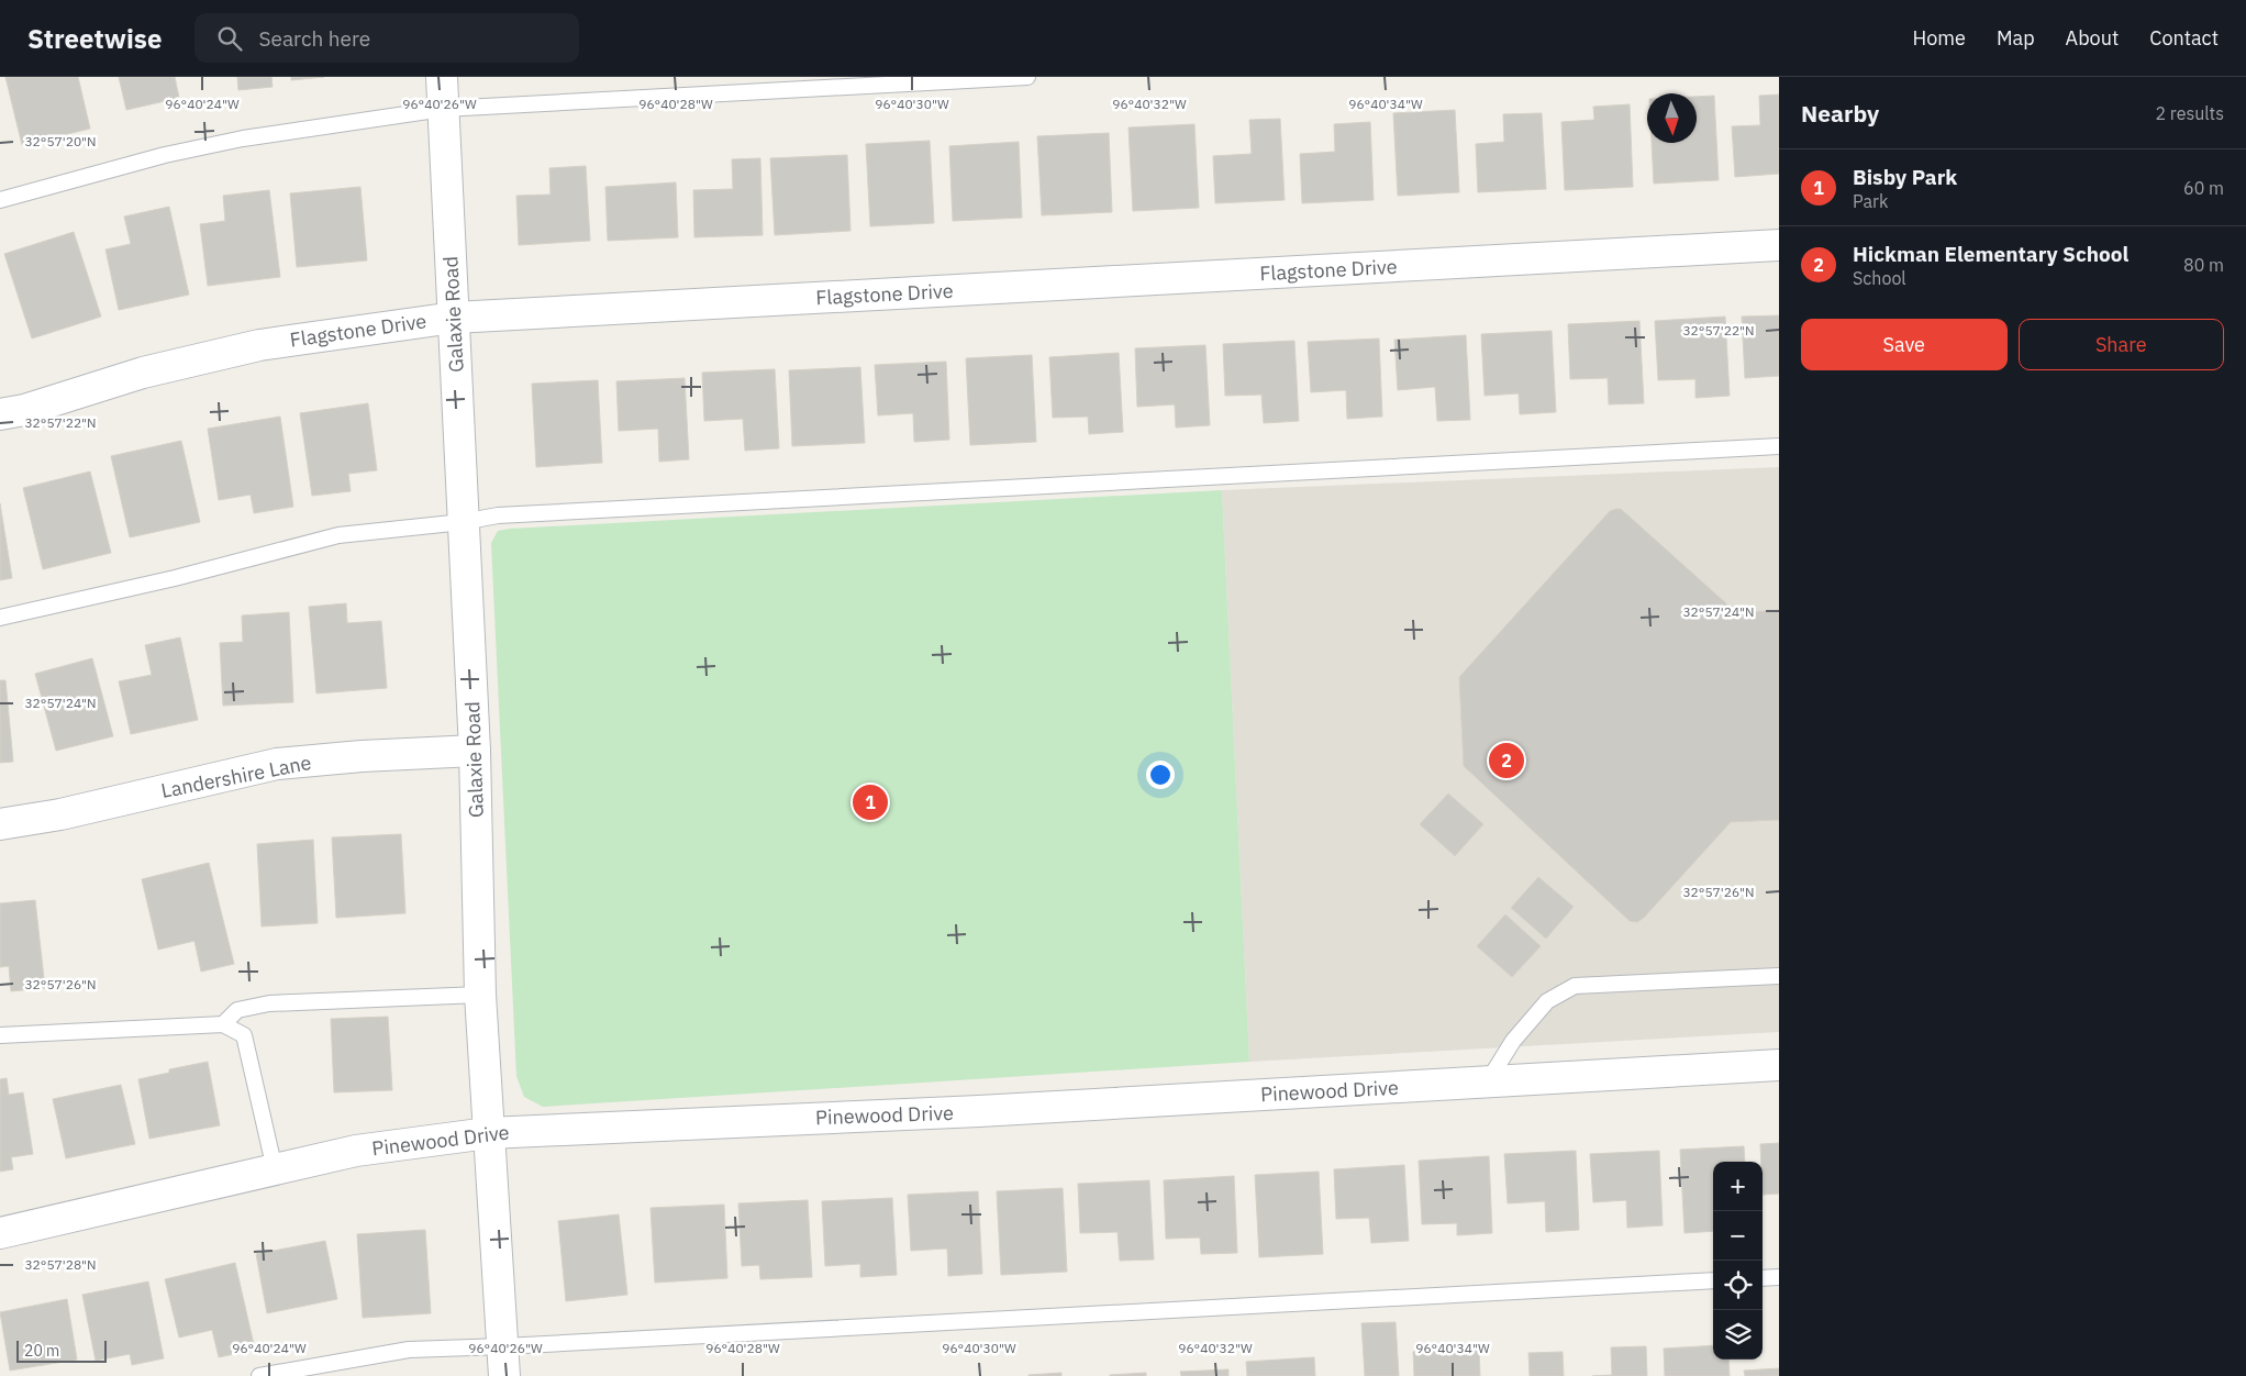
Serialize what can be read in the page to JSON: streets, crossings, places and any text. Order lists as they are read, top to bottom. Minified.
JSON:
{"streets":{"street":["Flagstone Drive","Galaxie Road","Landershire Lane","Pinewood Drive"]},"crossings":[["Flagstone Drive","Galaxie Road"],["Galaxie Road","Landershire Lane"],["Galaxie Road","Pinewood Drive"]],"scale_bar":"20 m","north":"bottom","page":{"header":"Streetwise","search":"Search here","nav":["Home","Map","About","Contact"],"heading":["Nearby","2 results"],"list":[{"mark":"1","name":"Bisby Park","note":"Park","value":"60 m"},{"mark":"2","name":"Hickman Elementary School","note":"School","value":"80 m"}],"buttons":["Save","Share"],"pins":["2","1"],"map_buttons":["+","−"],"scale":"20 m"},"coordinates":["96°40'24\"W","96°40'26\"W","96°40'28\"W","96°40'30\"W","96°40'32\"W","96°40'34\"W","32°57'20\"N","32°57'22\"N","32°57'24\"N","32°57'26\"N","32°57'28\"N"]}
